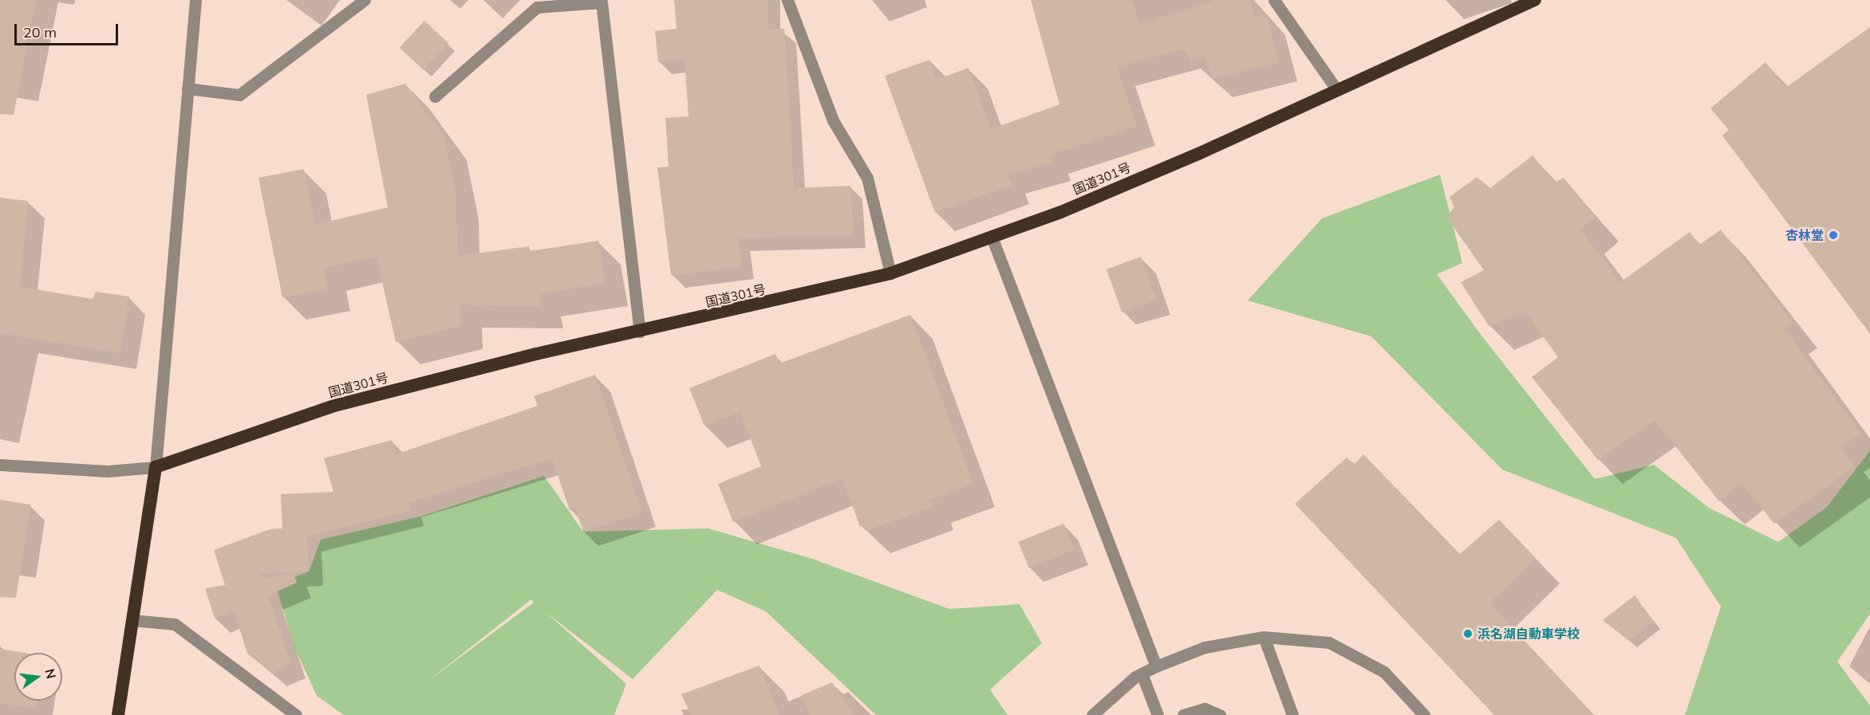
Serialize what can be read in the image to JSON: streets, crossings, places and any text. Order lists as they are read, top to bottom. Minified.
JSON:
{"streets":{"highway":["国道301号"]},"places":["杏林堂","浜名湖自動車学校"],"scale_bar":"20 m","north":"right"}
